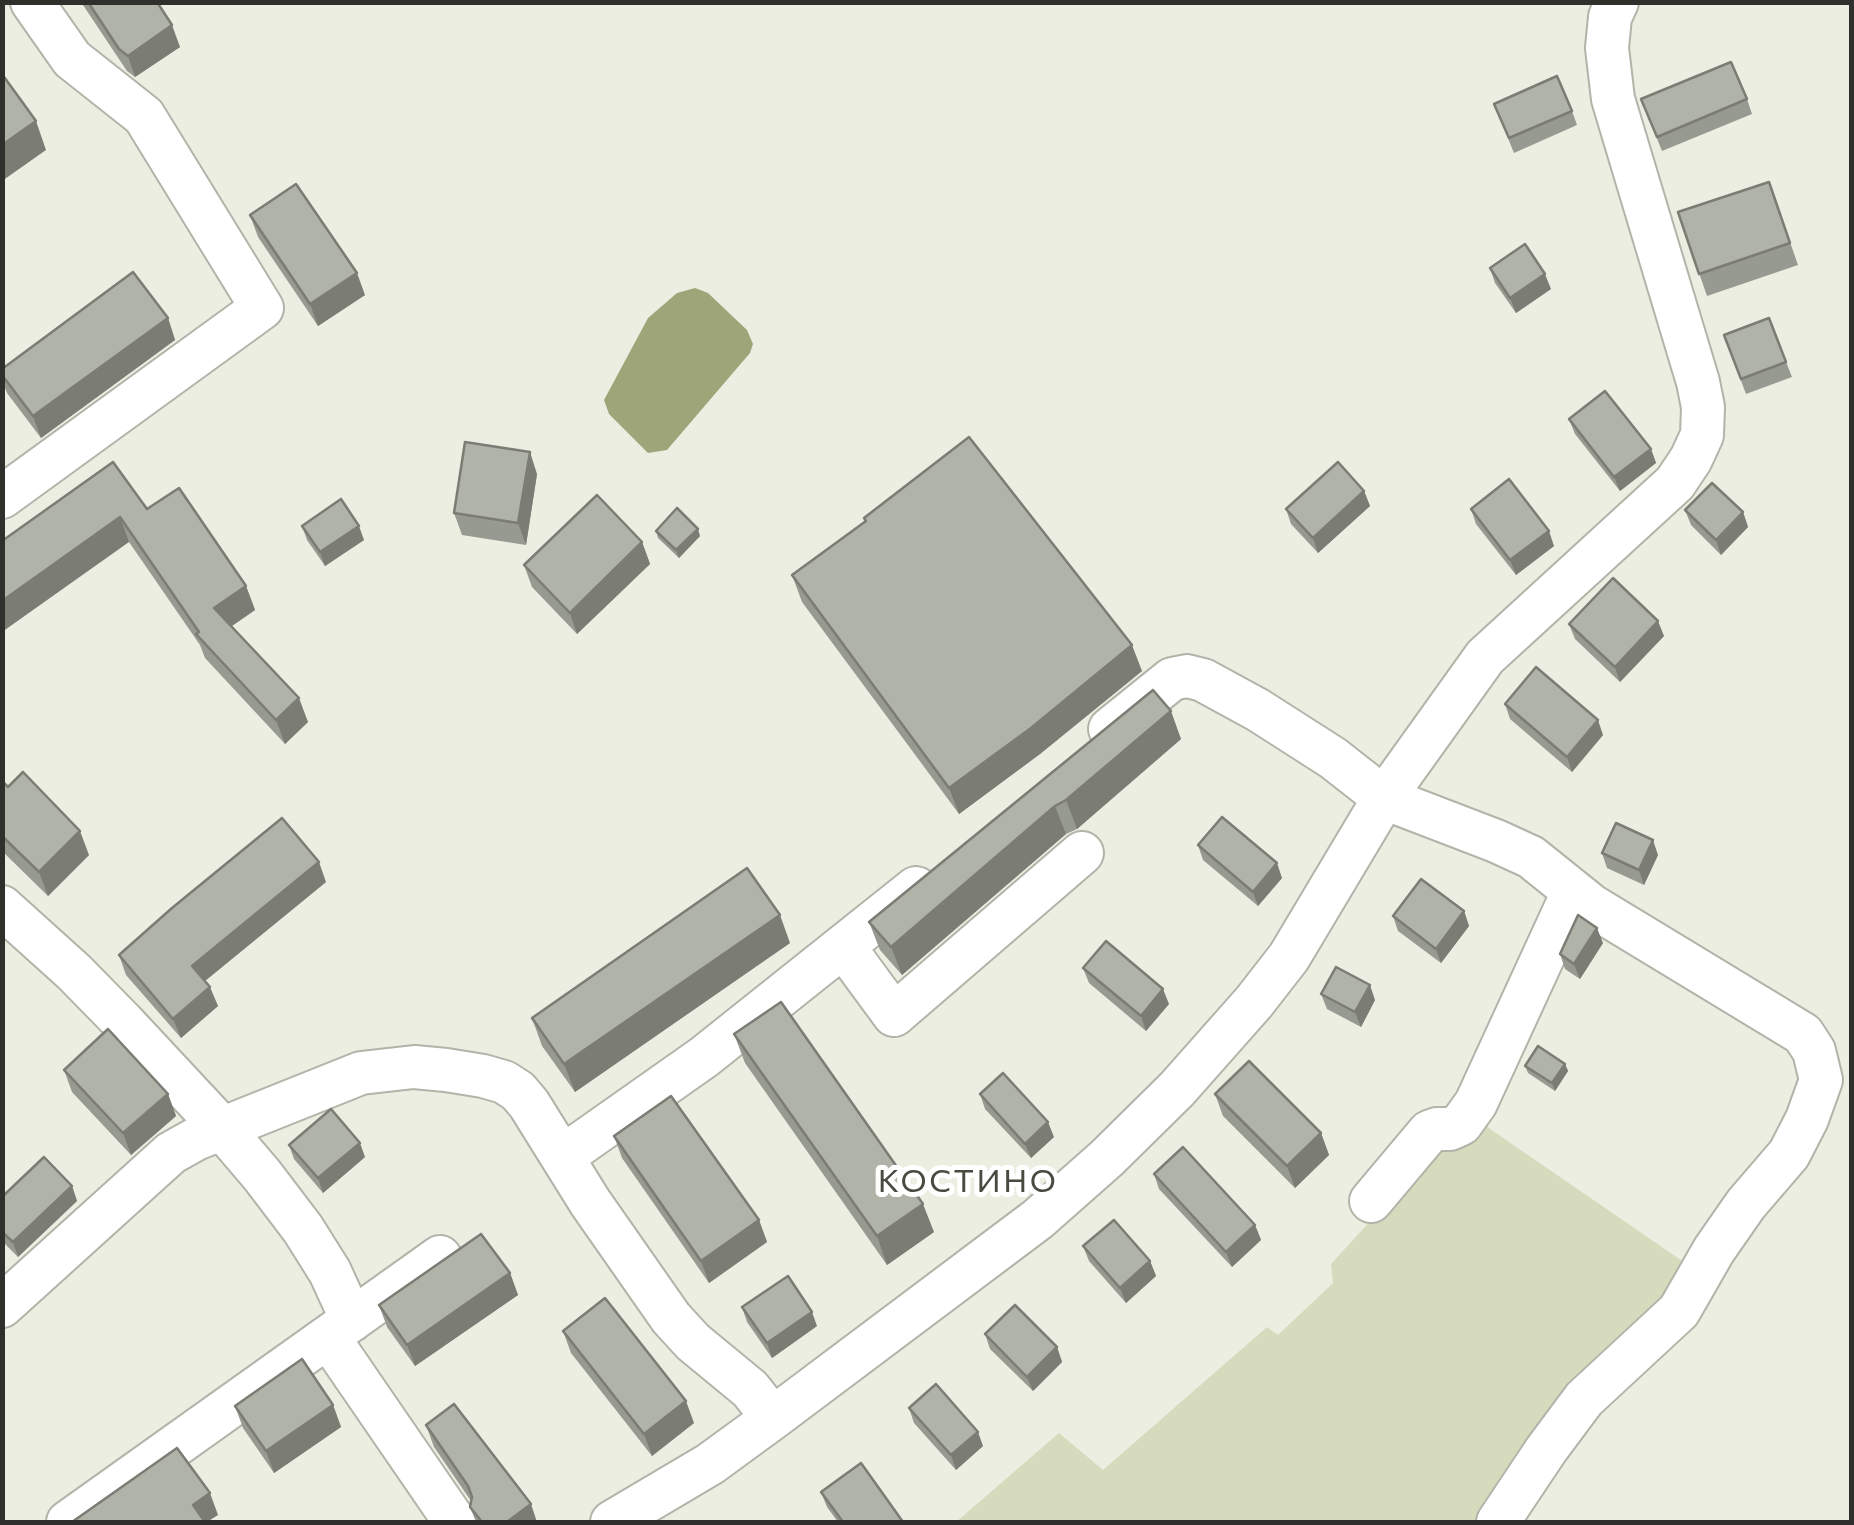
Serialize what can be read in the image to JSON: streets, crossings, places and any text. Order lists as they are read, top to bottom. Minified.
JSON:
{"districts":["КОСТИНО"]}
